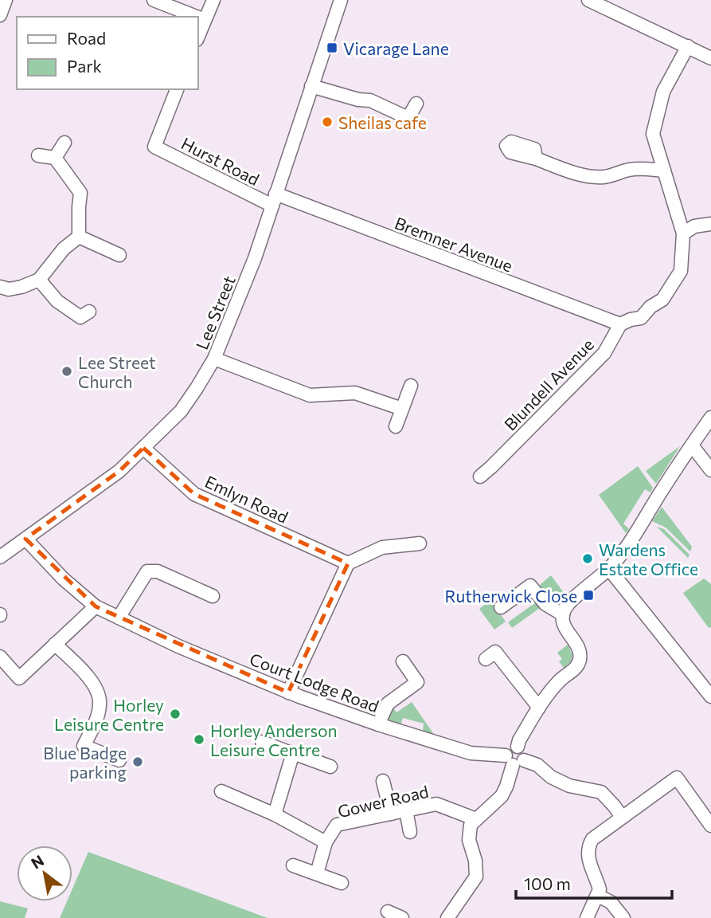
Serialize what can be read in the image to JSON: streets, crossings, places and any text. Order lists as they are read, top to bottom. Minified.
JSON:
{"streets":{"street":["Hurst Road","Bremner Avenue","Lee Street","Blundell Avenue","Emlyn Road","Court Lodge Road","Gower Road"]},"crossings":[["Hurst Road","Bremner Avenue"],["Hurst Road","Lee Street"],["Bremner Avenue","Lee Street"],["Bremner Avenue","Blundell Avenue"],["Lee Street","Emlyn Road"],["Lee Street","Court Lodge Road"]],"places":{"transit":["Vicarage Lane","Rutherwick Close"],"other":["Sheilas cafe","Lee Street Church","Wardens Estate Office","Horley Leisure Centre","Horley Anderson Leisure Centre","Blue Badge parking"]},"legend":["Road","Park"],"scale_bar":"100 m","north":"top left"}
